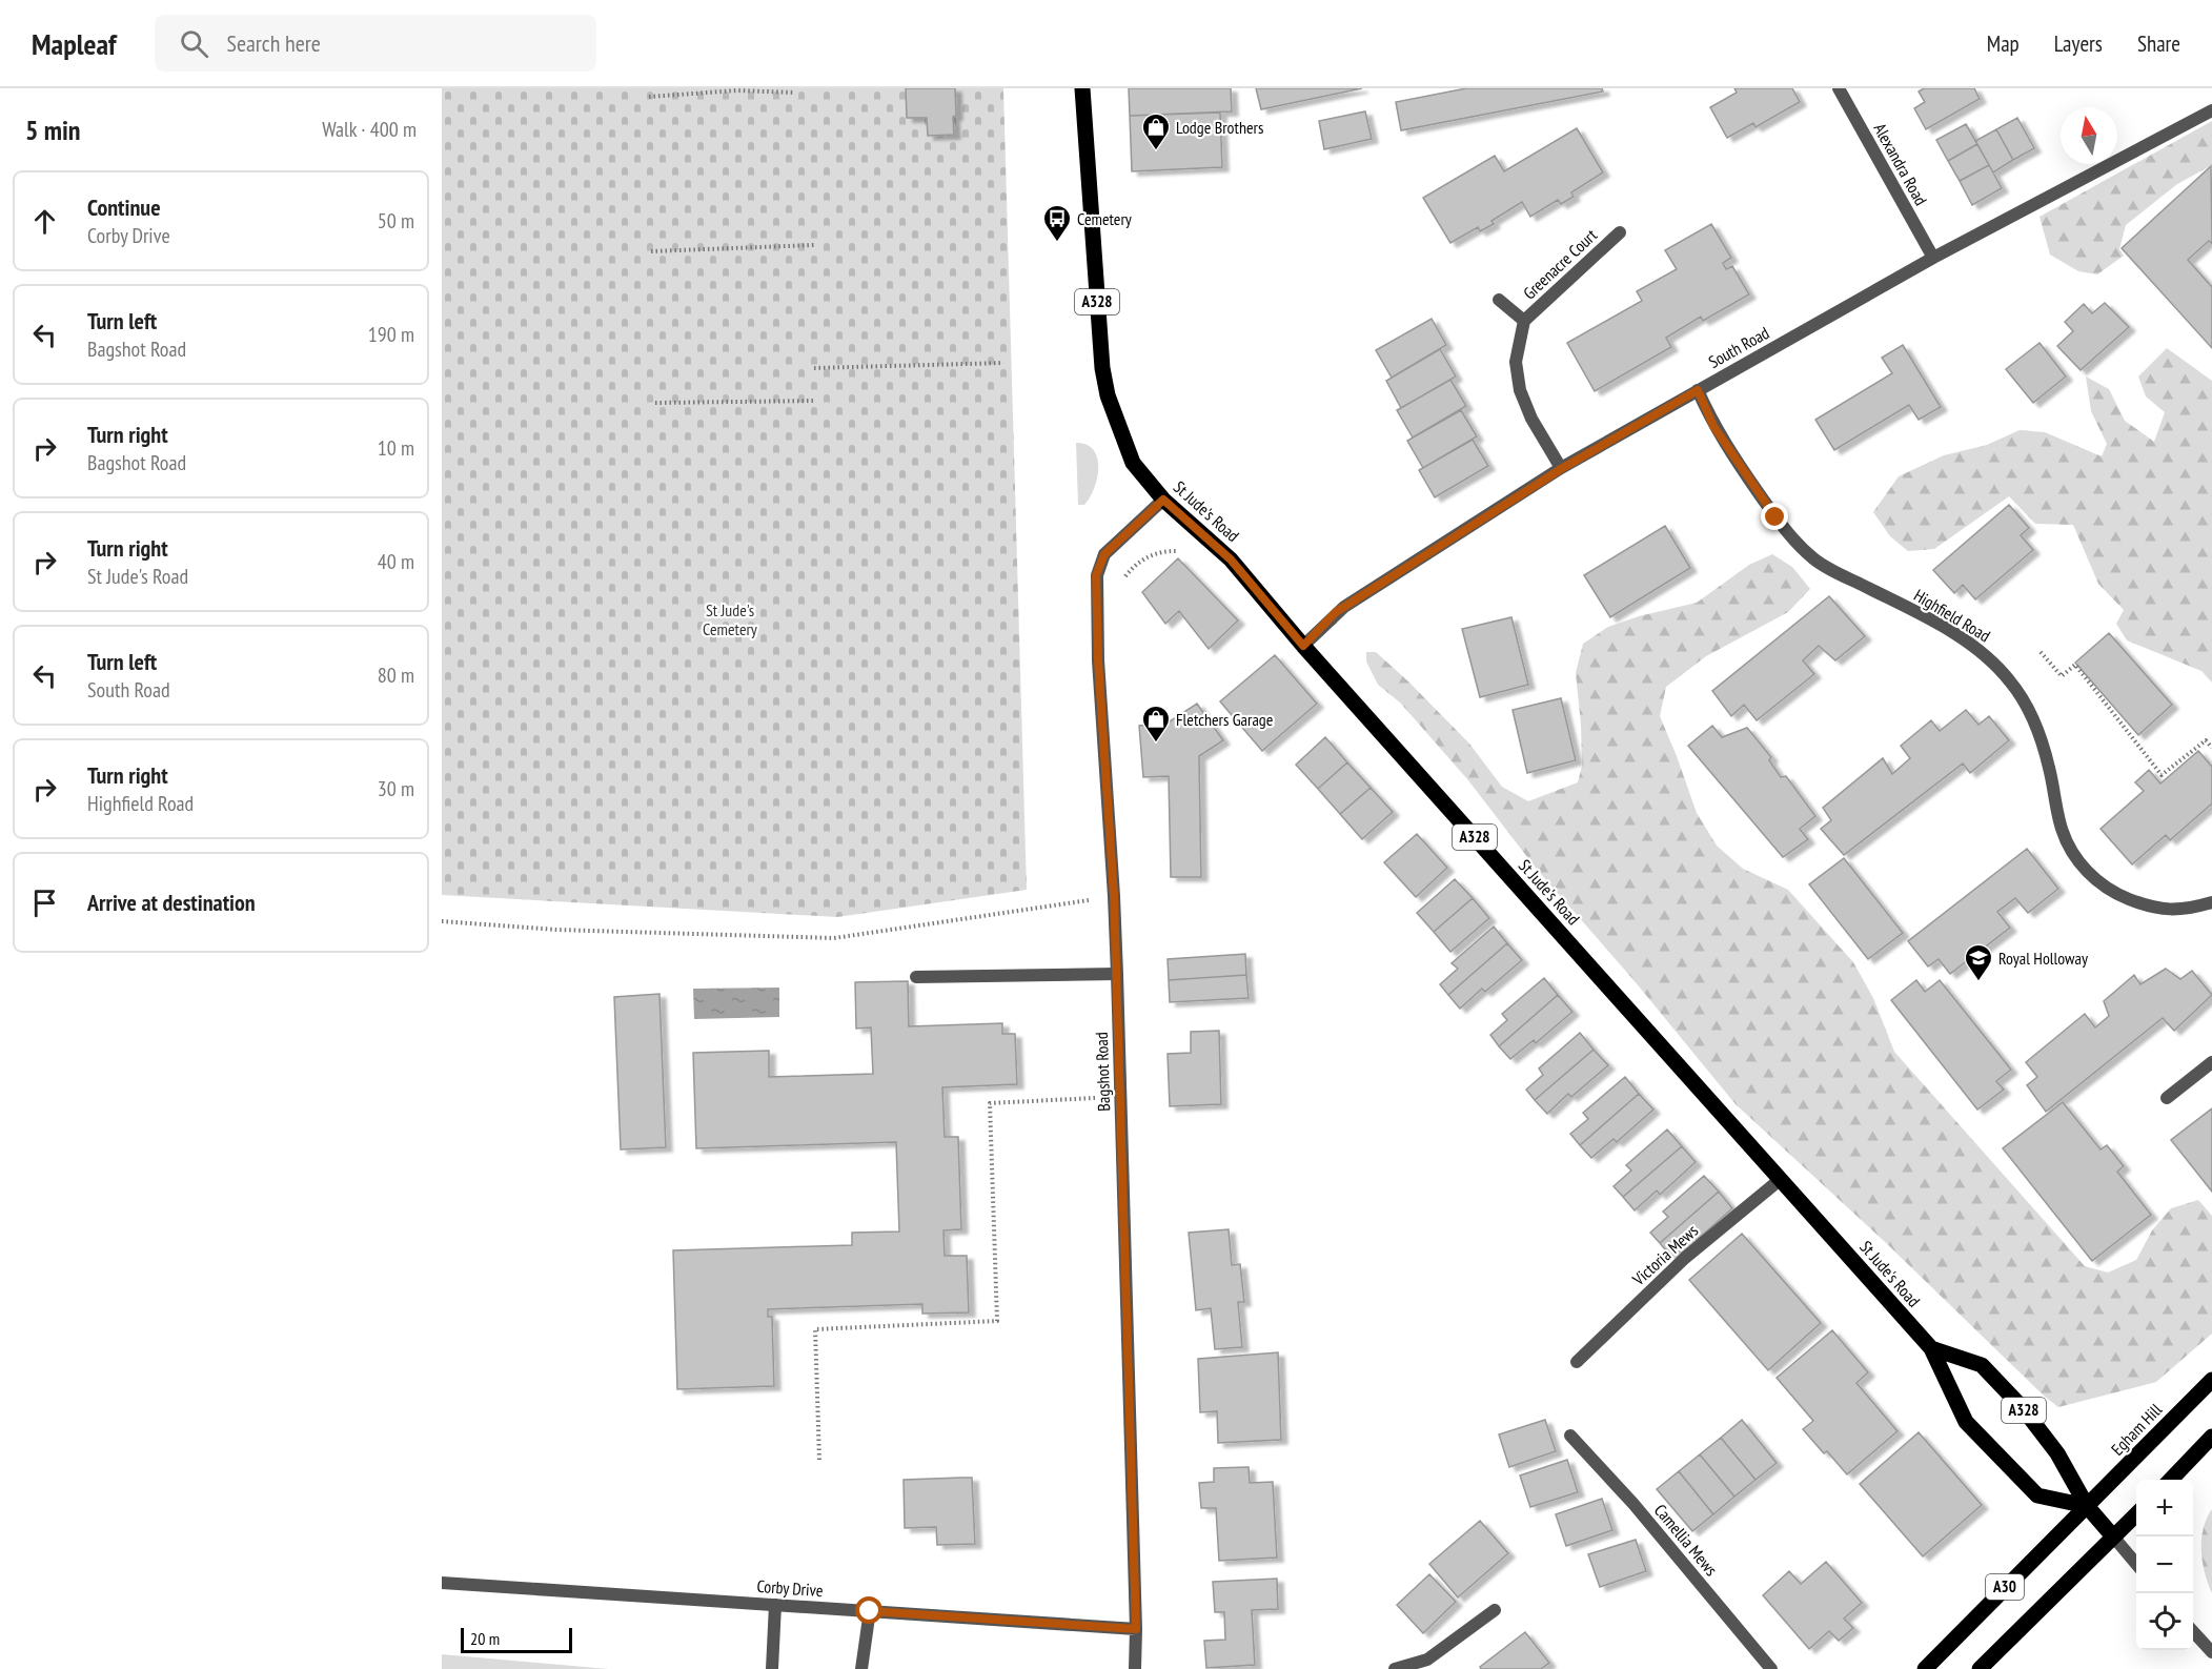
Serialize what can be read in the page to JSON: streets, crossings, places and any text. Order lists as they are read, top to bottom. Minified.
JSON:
{"streets":{"main road":["A328","St Jude's Road","Egham Hill","A30"],"street":["Alexandra Road","Greenacre Court","South Road","Highfield Road","Bagshot Road","Victoria Mews","Camellia Mews","Corby Drive"]},"crossings":[["Alexandra Road","South Road"],["Greenacre Court","South Road"],["A328","St Jude's Road"],["A328","Egham Hill"],["A328","A30"],["South Road","St Jude's Road"],["South Road","Highfield Road"],["St Jude's Road","Bagshot Road"],["St Jude's Road","Victoria Mews"],["Bagshot Road","Corby Drive"],["Egham Hill","A30"]],"parks":["St Jude's Cemetery"],"places":{"shop":["Lodge Brothers","Fletchers Garage"],"bus stop":["Cemetery"],"school or university":["Royal Holloway"]},"scale_bar":"20 m","north":"top","page":{"header":"Mapleaf","search":"Search here","nav":["Map","Layers","Share"],"heading":["5 min","Walk · 400 m"],"list":[["Continue","Corby Drive","50 m"],["Turn left","Bagshot Road","190 m"],["Turn right","Bagshot Road","10 m"],["Turn right","St Jude's Road","40 m"],["Turn left","South Road","80 m"],["Turn right","Highfield Road","30 m"],"Arrive at destination"],"map_buttons":["+","−"],"scale":"20 m"}}
